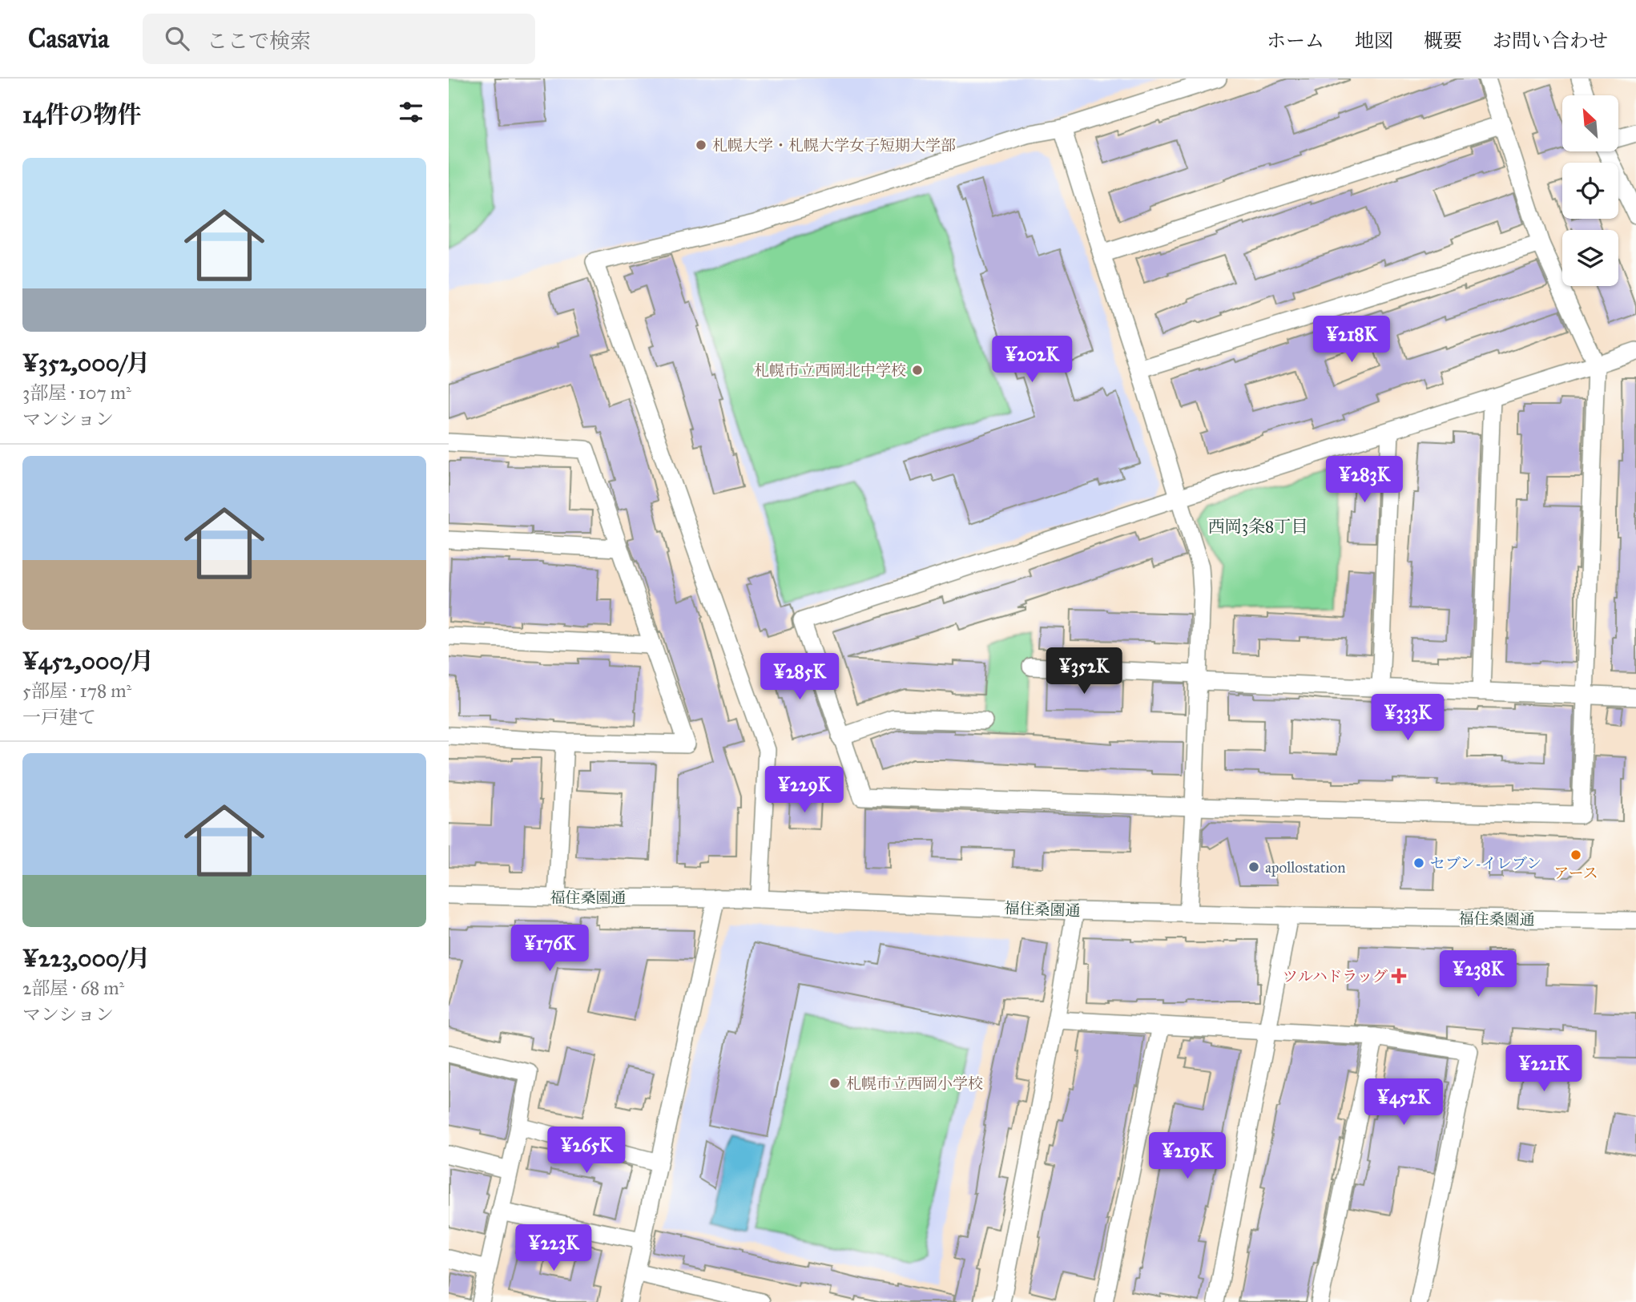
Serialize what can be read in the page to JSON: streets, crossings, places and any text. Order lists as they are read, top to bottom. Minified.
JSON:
{"streets":{"street":["福住桑園通"]},"districts":["西岡3条8丁目"],"places":{"other":["札幌大学・札幌大学女子短期大学部","札幌市立西岡北中学校","アース","セブン-イレブン","apollostation","札幌市立西岡小学校"],"health":["ツルハドラッグ"]},"north":"top left","page":{"header":"Casavia","search":"ここで検索","nav":["ホーム","地図","概要","お問い合わせ"],"heading":"14件の物件","list":[{"name":"¥352,000/月","note":"3部屋 · 107 m² · マンション"},{"name":"¥452,000/月","note":"5部屋 · 178 m² · 一戸建て"},{"name":"¥223,000/月","note":"2部屋 · 68 m² · マンション"}],"price":["¥218K","¥202K","¥283K","¥352K","¥285K","¥333K","¥229K","¥176K","¥238K","¥221K","¥452K","¥265K","¥219K","¥223K"]}}
